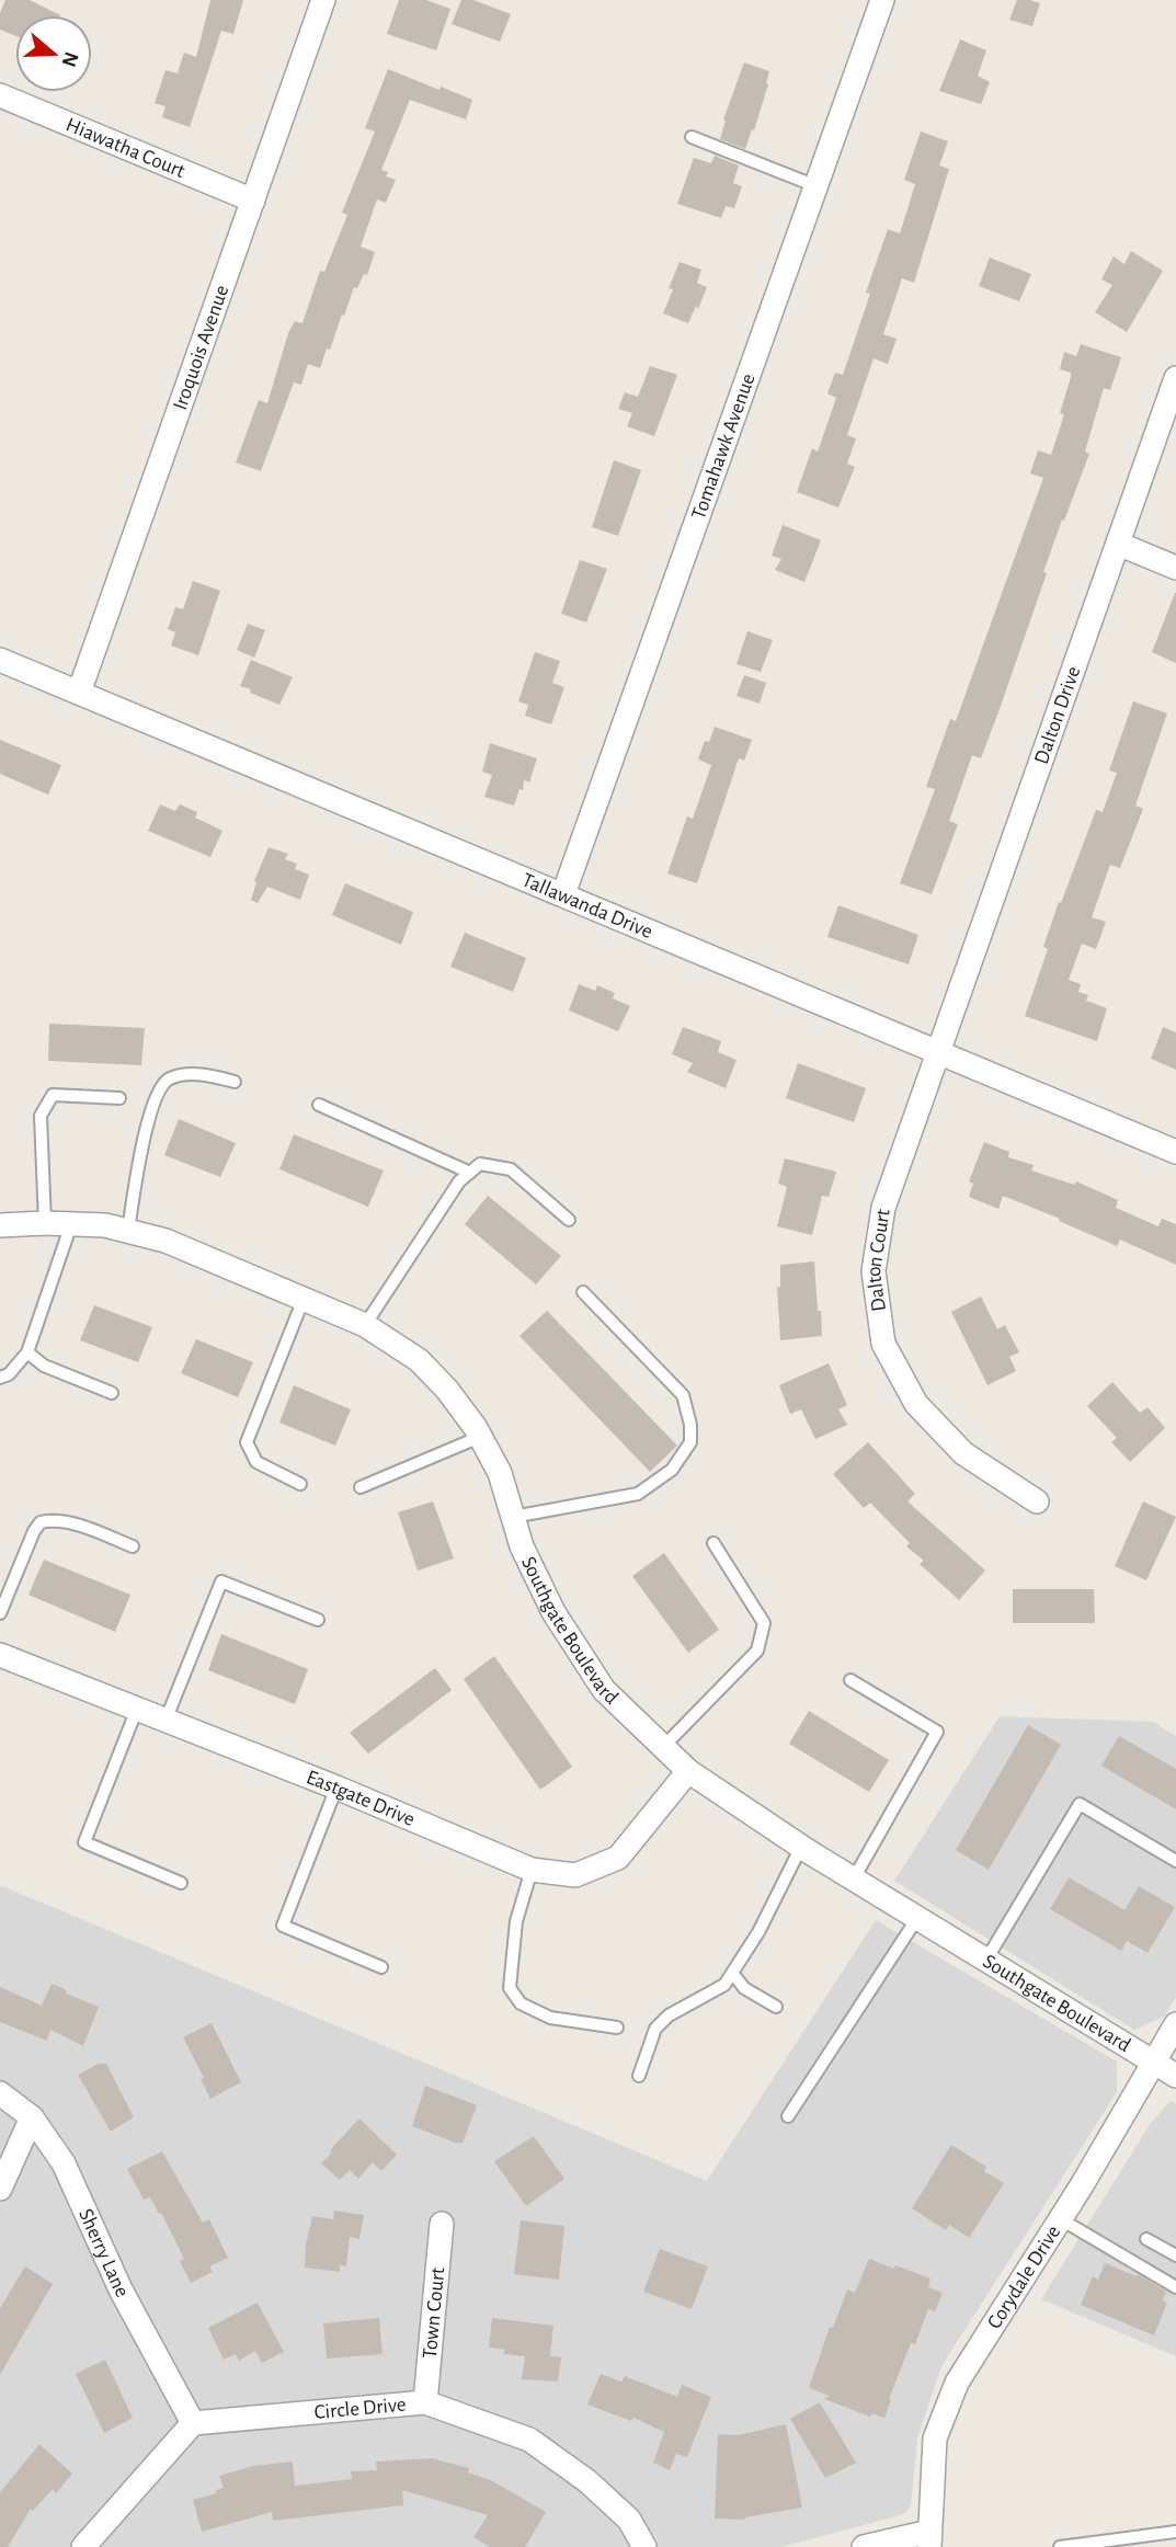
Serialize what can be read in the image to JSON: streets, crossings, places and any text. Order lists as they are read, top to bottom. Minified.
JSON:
{"streets":{"street":["Hiawatha Court","Iroquois Avenue","Tomahawk Avenue","Dalton Drive","Tallawanda Drive","Dalton Court","Southgate Boulevard","Eastgate Drive","Sherry Lane","Corydale Drive","Town Court","Circle Drive"]},"crossings":[["Hiawatha Court","Iroquois Avenue"],["Iroquois Avenue","Tallawanda Drive"],["Tomahawk Avenue","Tallawanda Drive"],["Dalton Drive","Tallawanda Drive"],["Dalton Drive","Dalton Court"],["Tallawanda Drive","Dalton Court"],["Southgate Boulevard","Eastgate Drive"],["Southgate Boulevard","Corydale Drive"],["Sherry Lane","Circle Drive"],["Town Court","Circle Drive"]],"north":"right"}
